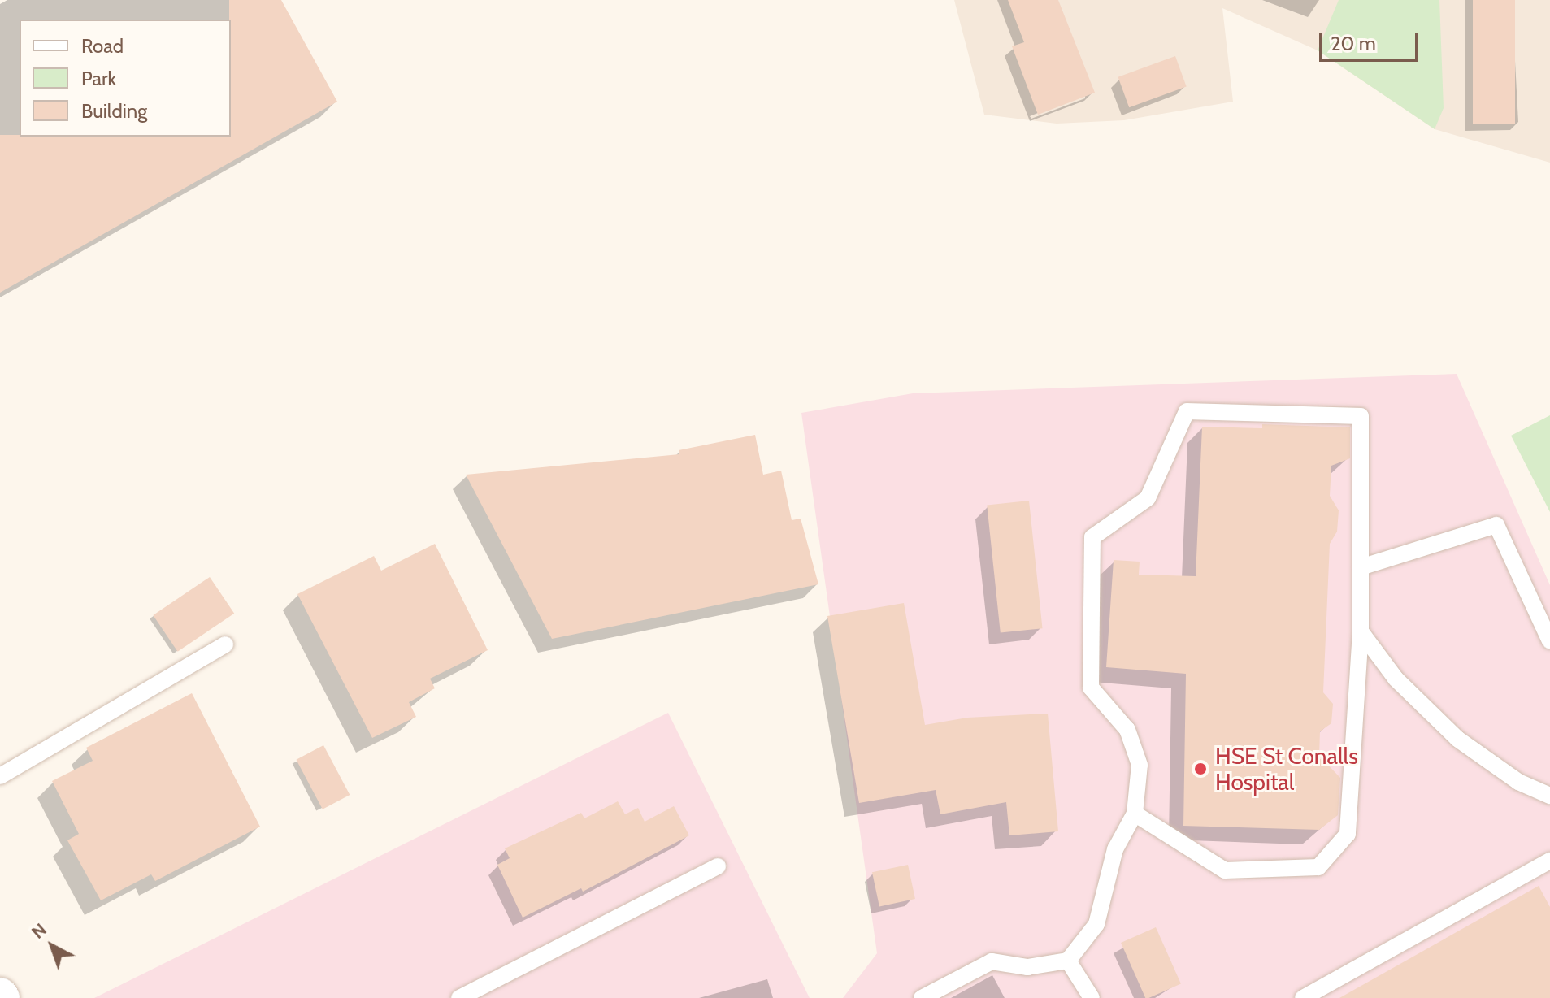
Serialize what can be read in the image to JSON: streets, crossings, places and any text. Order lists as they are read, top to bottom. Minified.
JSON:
{"places":["HSE St Conalls Hospital"],"legend":["Road","Park","Building"],"scale_bar":"20 m","north":"top left"}
